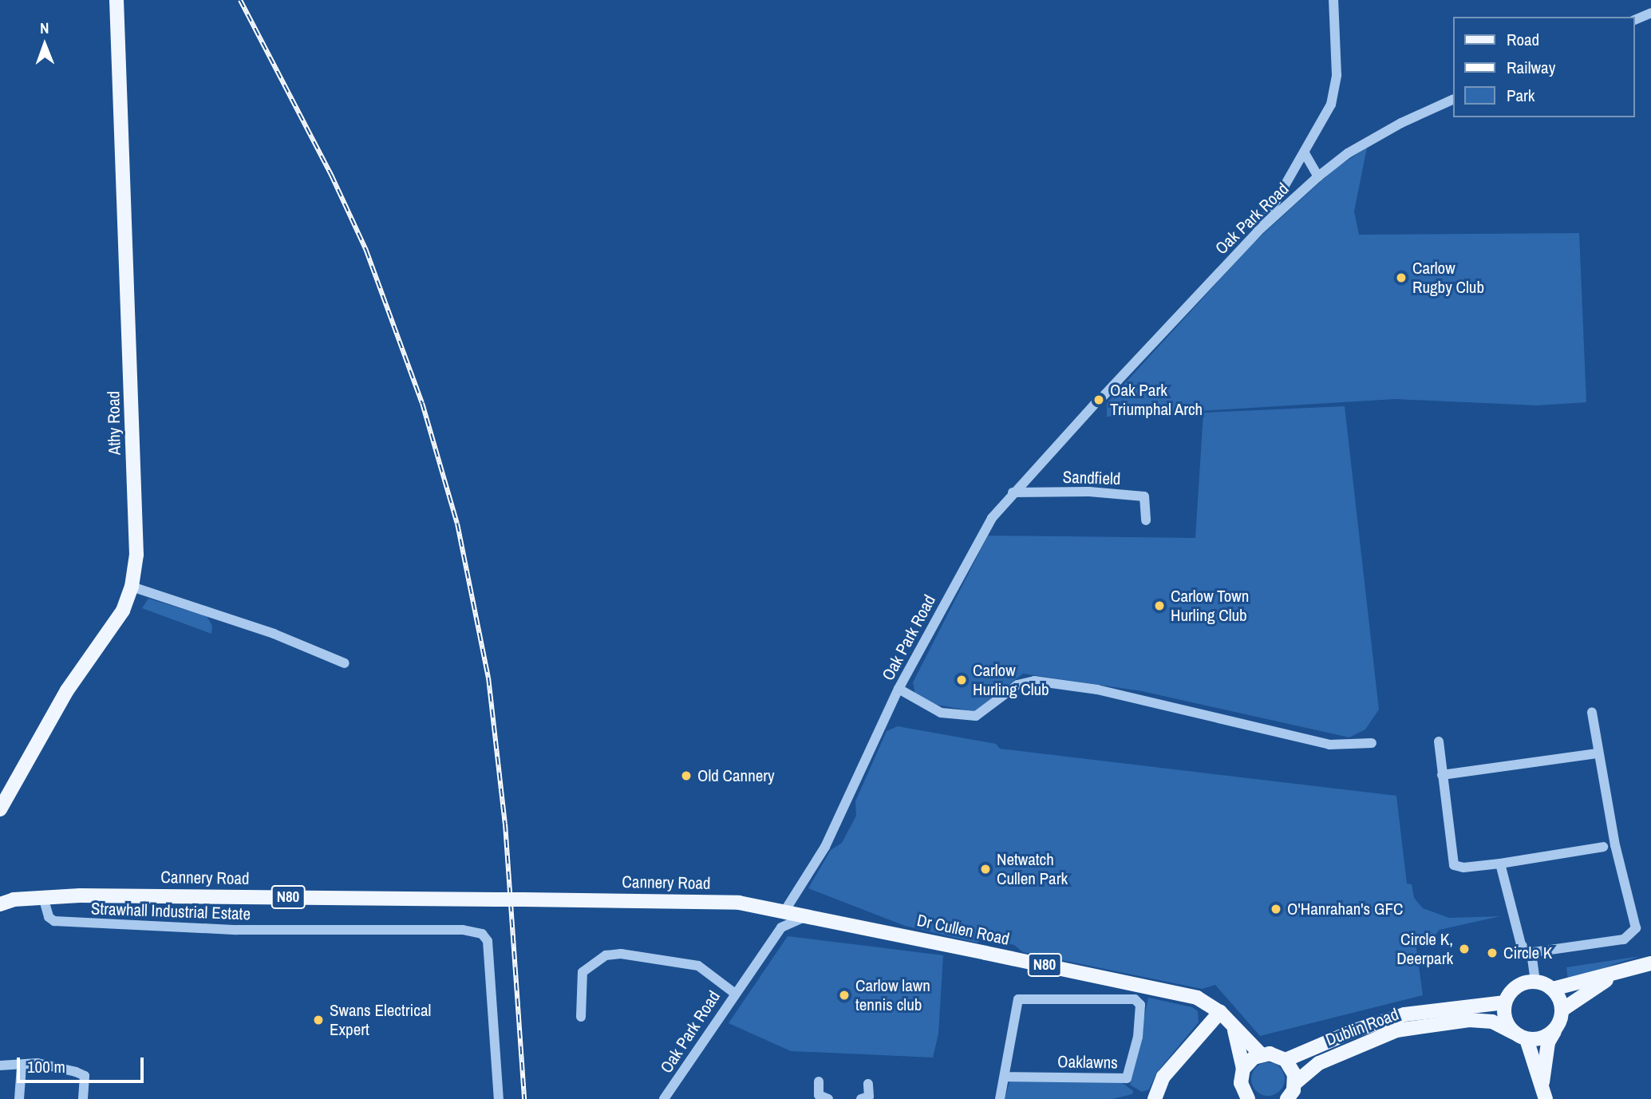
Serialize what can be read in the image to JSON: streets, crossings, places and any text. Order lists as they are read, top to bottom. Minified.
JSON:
{"streets":{"main road":["Athy Road","Cannery Road","N80","Dr Cullen Road","Dublin Road"],"street":["Oak Park Road","Sandfield","Strawhall Industrial Estate","Oaklawns"]},"crossings":[["Oak Park Road","Sandfield"],["Oak Park Road","Cannery Road"],["Oak Park Road","N80"],["Cannery Road","N80"],["Cannery Road","Strawhall Industrial Estate"],["N80","Dr Cullen Road"]],"places":["Carlow Rugby Club","Oak Park Triumphal Arch","Carlow Town Hurling Club","Carlow Hurling Club","Old Cannery","Netwatch Cullen Park","O'Hanrahan's GFC","Circle K, Deerpark","Circle K","Carlow lawn tennis club","Swans Electrical Expert"],"legend":["Road","Railway","Park"],"scale_bar":"100 m","north":"top"}
